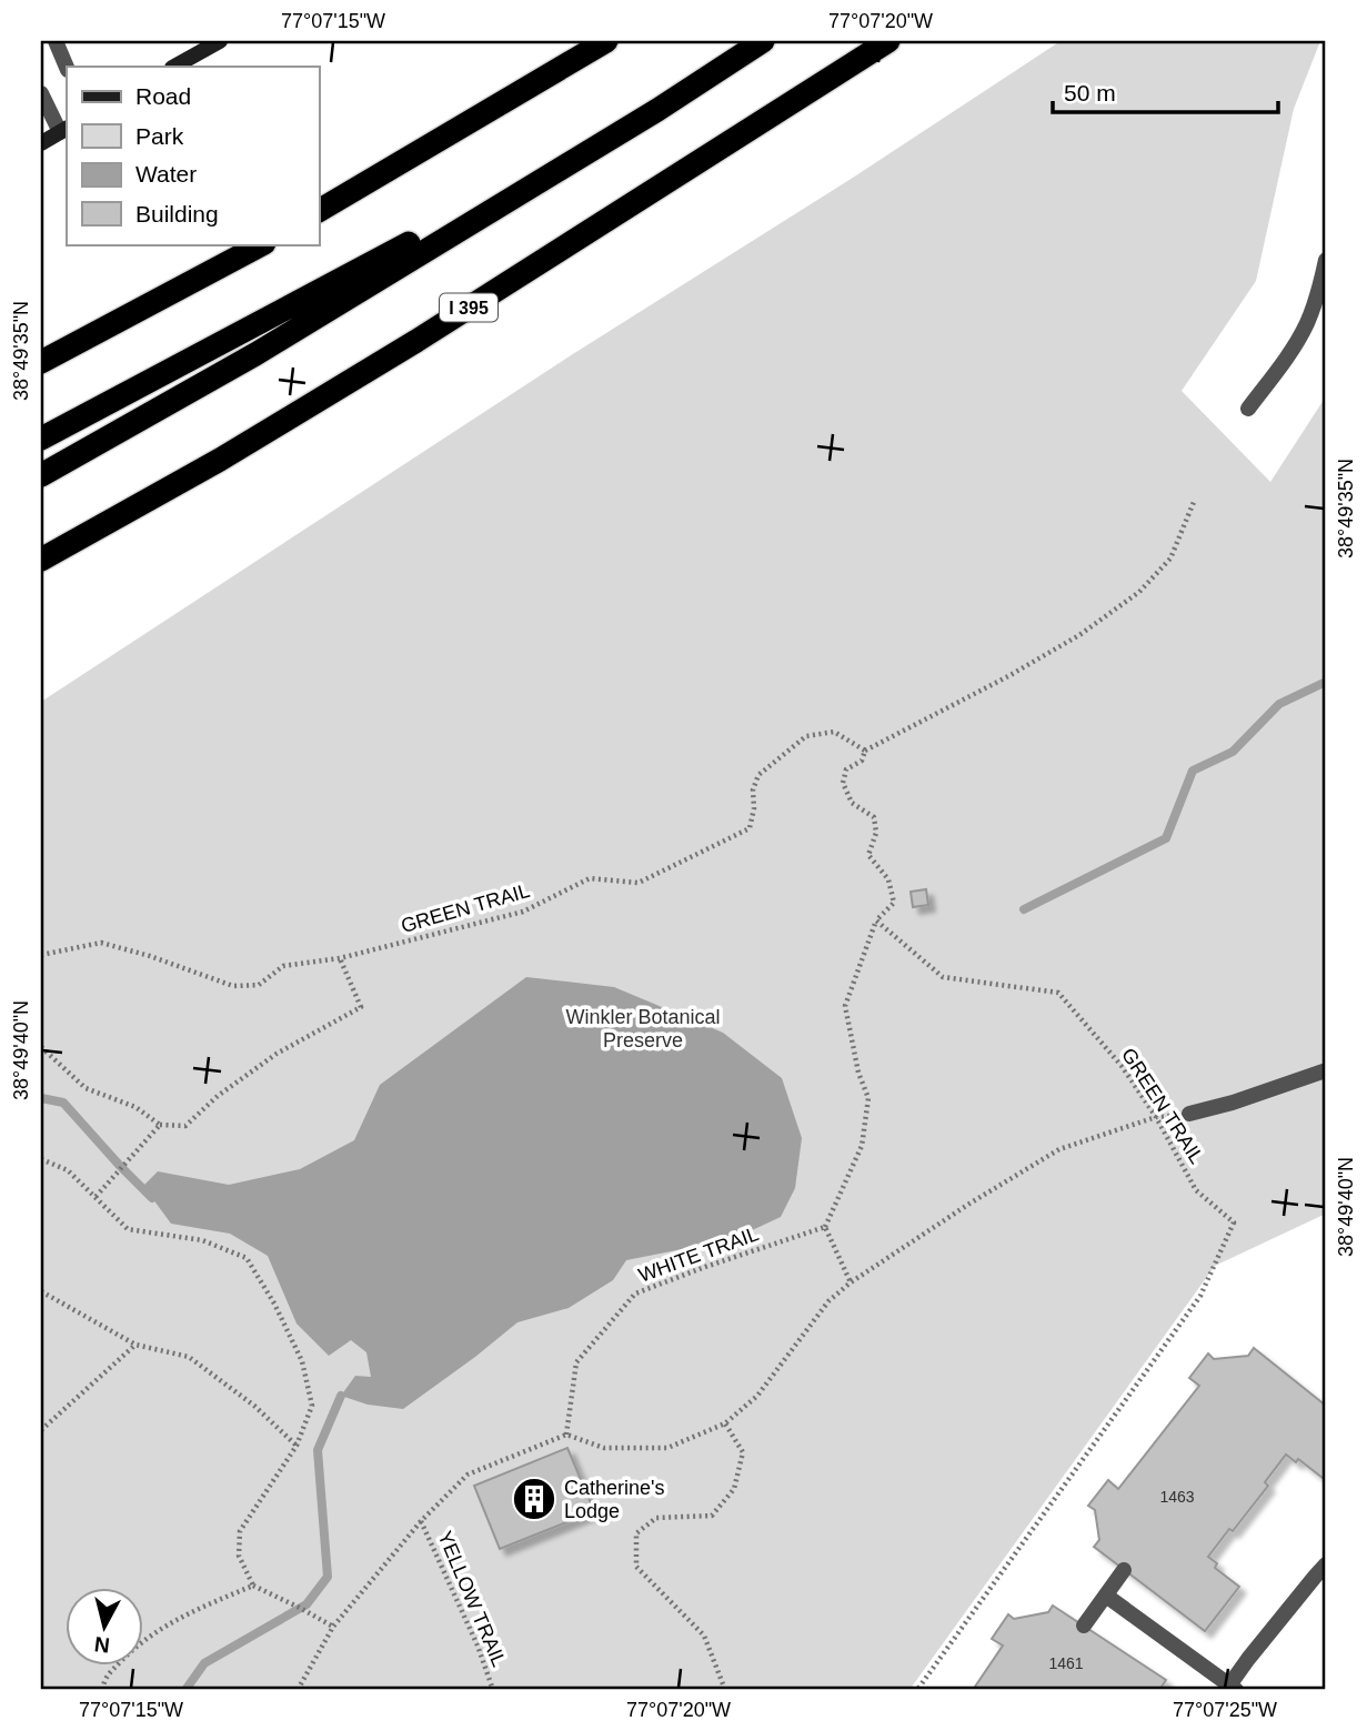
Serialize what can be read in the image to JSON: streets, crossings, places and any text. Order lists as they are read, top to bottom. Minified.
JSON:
{"streets":{"highway":["I 395"],"path":["GREEN TRAIL","WHITE TRAIL","YELLOW TRAIL"]},"parks":["Winkler Botanical Preserve"],"places":{"building":["Catherine's Lodge"]},"house_numbers":["1463","1461"],"legend":["Road","Park","Water","Building"],"scale_bar":"50 m","north":"bottom","coordinates":["77°07'15\"W","77°07'20\"W","38°49'35\"N","38°49'40\"N","77°07'25\"W"]}
